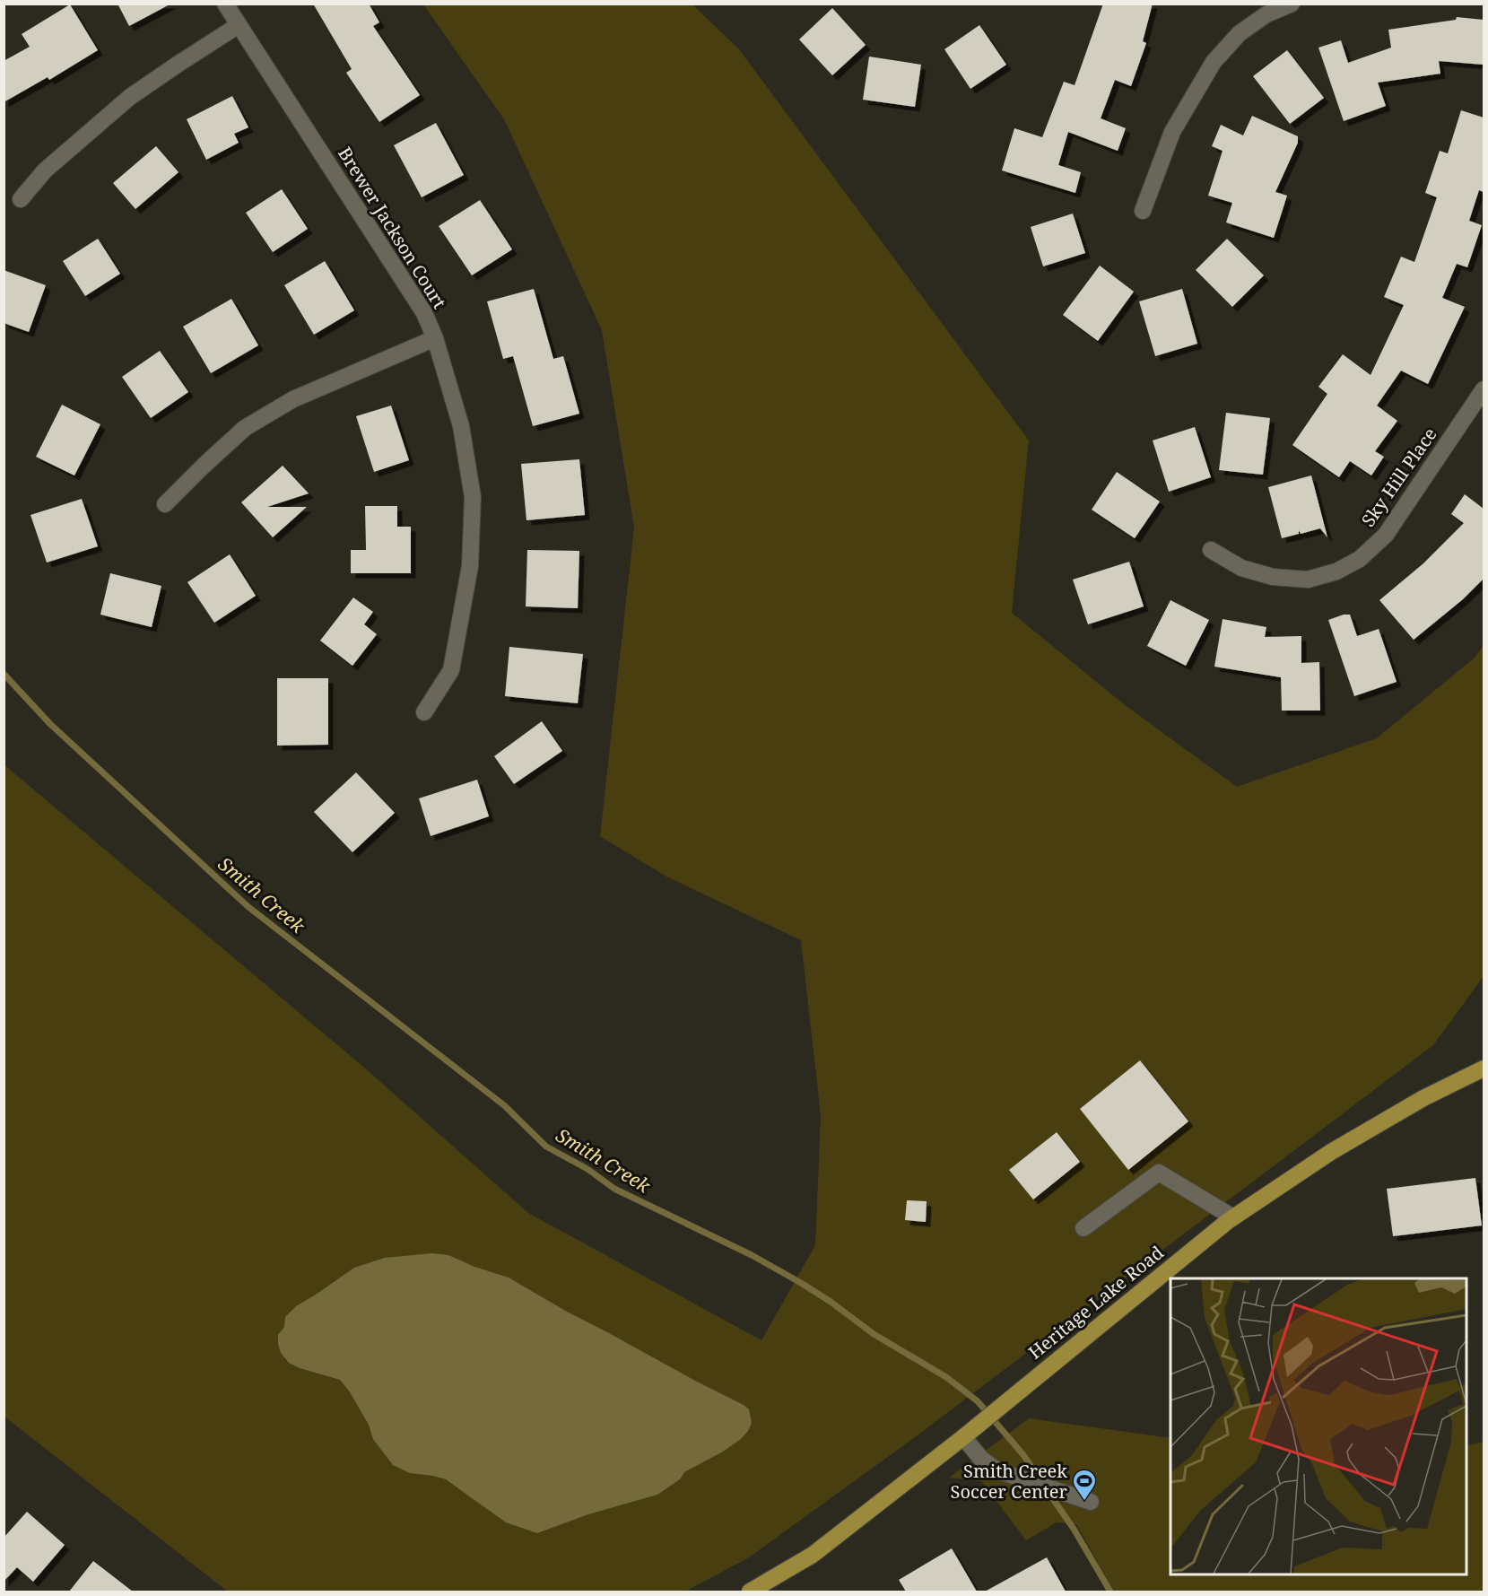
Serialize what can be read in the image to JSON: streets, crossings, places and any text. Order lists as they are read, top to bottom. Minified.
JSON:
{"streets":{"main road":["Heritage Lake Road"],"street":["Brewer Jackson Court","Sky Hill Place"]},"water":["Smith Creek"],"places":{"sports":["Smith Creek Soccer Center"]}}
